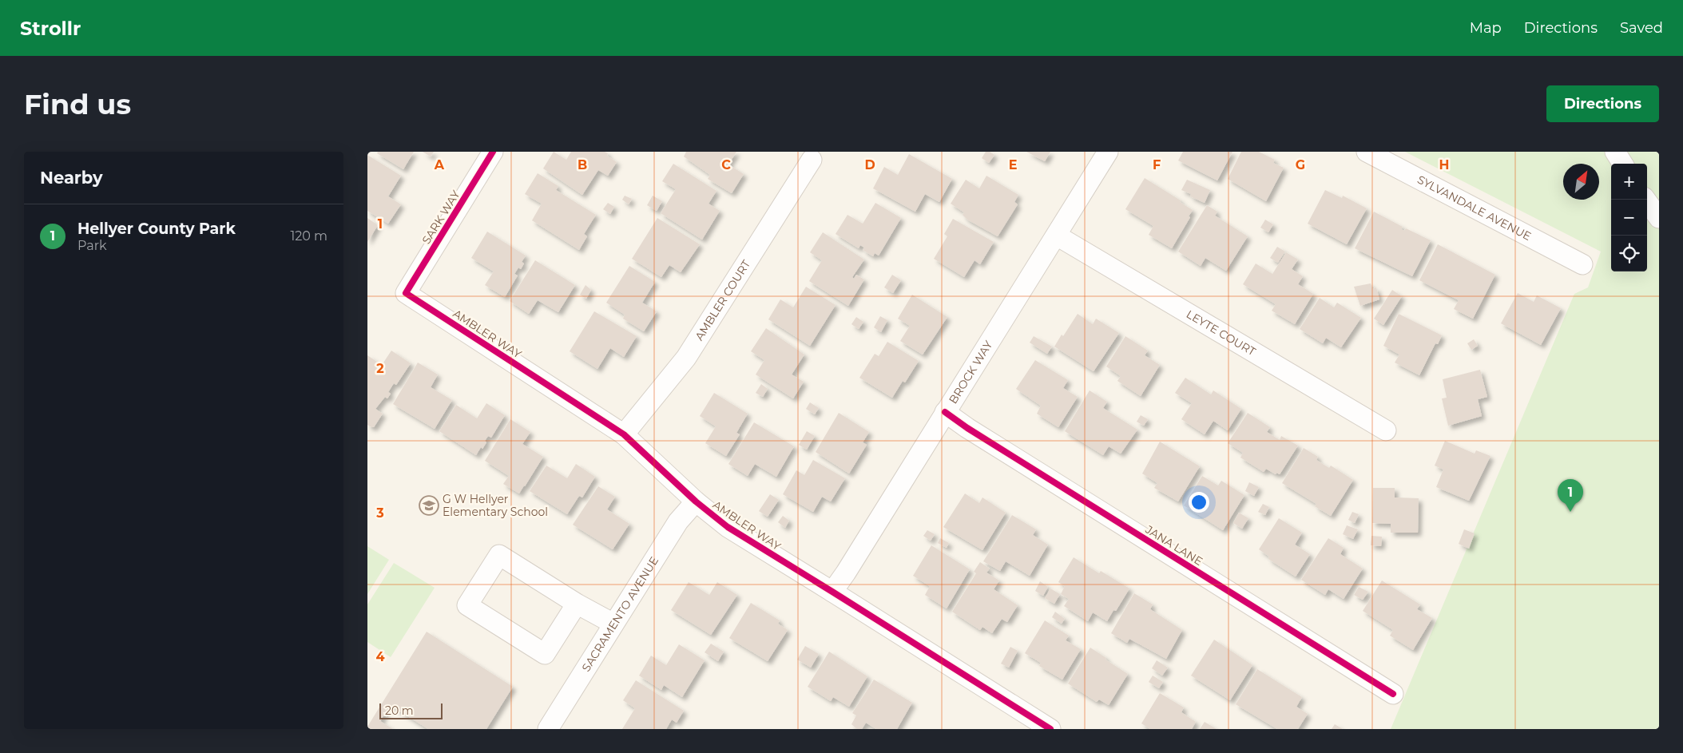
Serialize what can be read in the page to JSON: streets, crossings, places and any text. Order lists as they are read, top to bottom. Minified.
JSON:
{"streets":{"street":["SYLVANDALE AVENUE","SARK WAY","AMBLER COURT","LEYTE COURT","AMBLER WAY","BROCK WAY","JANA LANE","SACRAMENTO AVENUE"]},"crossings":[["SARK WAY","AMBLER WAY"],["AMBLER COURT","AMBLER WAY"],["LEYTE COURT","BROCK WAY"],["AMBLER WAY","BROCK WAY"],["AMBLER WAY","SACRAMENTO AVENUE"],["BROCK WAY","JANA LANE"]],"places":{"school or university":["G W Hellyer Elementary School"]},"scale_bar":"20 m","north":"top right","page":{"header":"Strollr","nav":["Map","Directions","Saved"],"buttons":"Directions","title":"Find us","heading":"Nearby","map_buttons":["+","−"],"list":[{"mark":"1","name":"Hellyer County Park","note":"Park","value":"120 m"}],"pins":"1","scale":"20 m"},"grid":{"columns":["A","B","C","D","E","F","G","H"],"rows":["1","2","3","4"]}}
